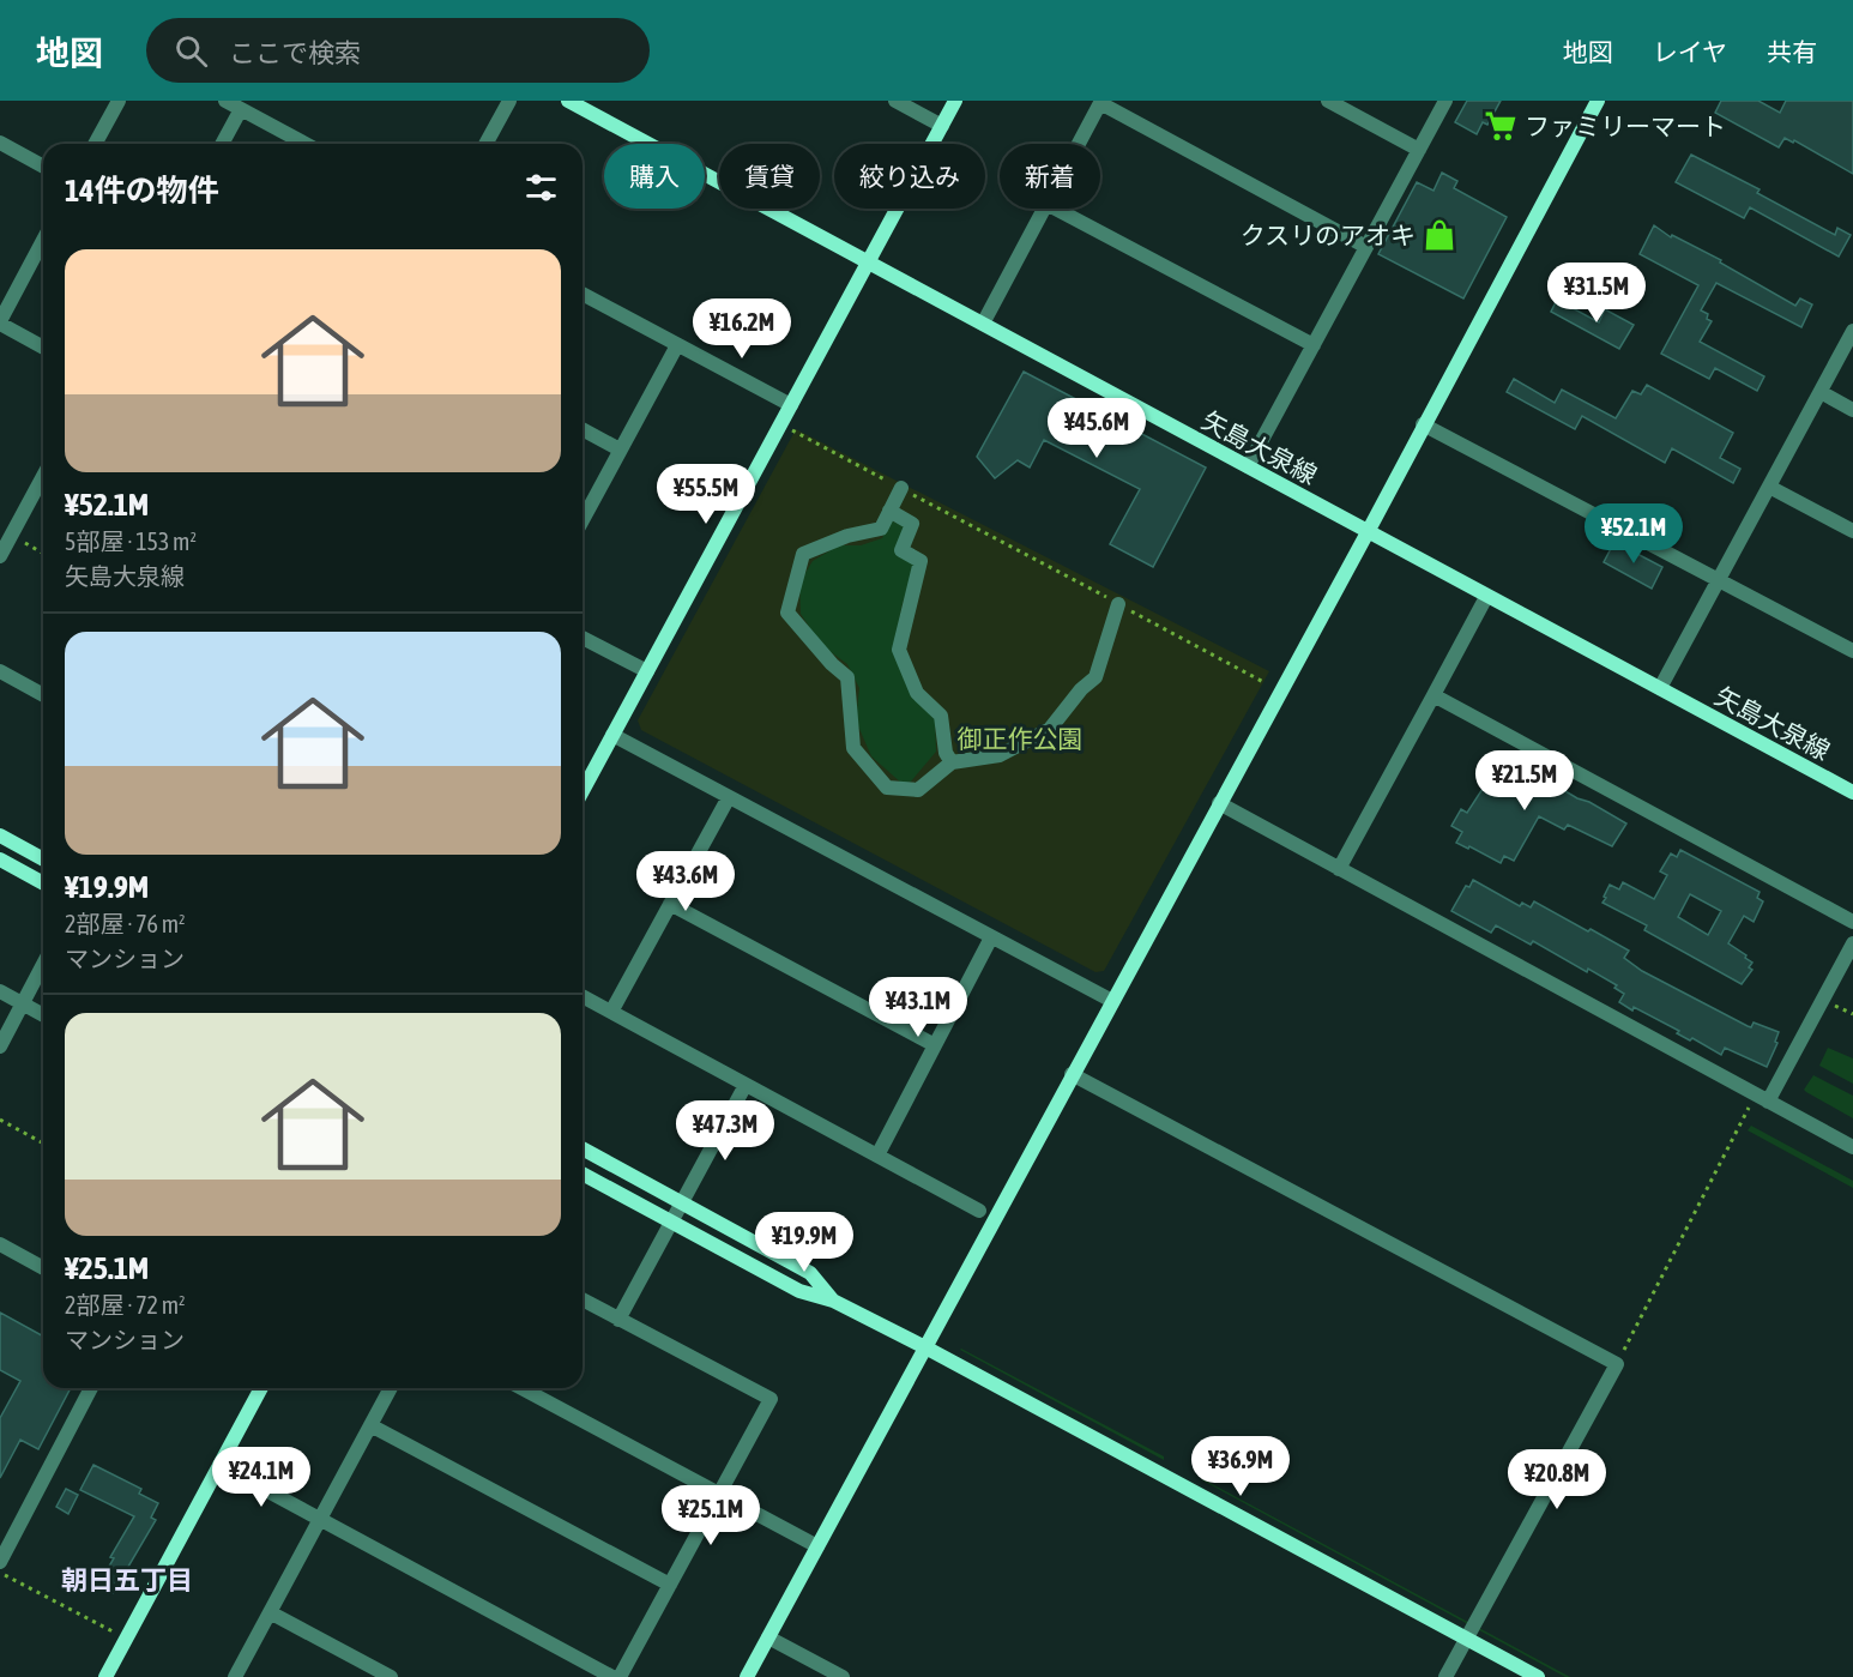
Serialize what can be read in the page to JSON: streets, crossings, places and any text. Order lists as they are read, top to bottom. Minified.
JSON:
{"streets":{"street":["矢島大泉線"]},"districts":["朝日五丁目"],"parks":["御正作公園"],"places":{"supermarket":["ファミリーマート"],"shop":["クスリのアオキ"]},"page":{"header":"地図","search":"ここで検索","nav":["地図","レイヤ","共有"],"chip":["購入","賃貸","絞り込み","新着"],"heading":"14件の物件","list":[{"name":"¥52.1M","note":"5部屋 · 153 m² · 矢島大泉線"},{"name":"¥19.9M","note":"2部屋 · 76 m² · マンション"},{"name":"¥25.1M","note":"2部屋 · 72 m² · マンション"}],"price":["¥31.5M","¥16.2M","¥45.6M","¥55.5M","¥52.1M","¥21.5M","¥43.6M","¥43.1M","¥47.3M","¥19.9M","¥36.9M","¥24.1M","¥20.8M","¥25.1M"]}}
